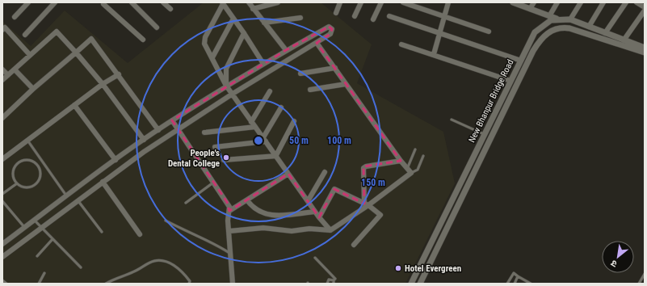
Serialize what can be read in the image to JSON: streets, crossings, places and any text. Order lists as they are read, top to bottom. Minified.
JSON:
{"streets":{"street":["New Bhanpur Bridge Road"]},"places":["People's Dental College","Hotel Evergreen"],"north":"bottom left","rings":["50 m","100 m","150 m"]}
